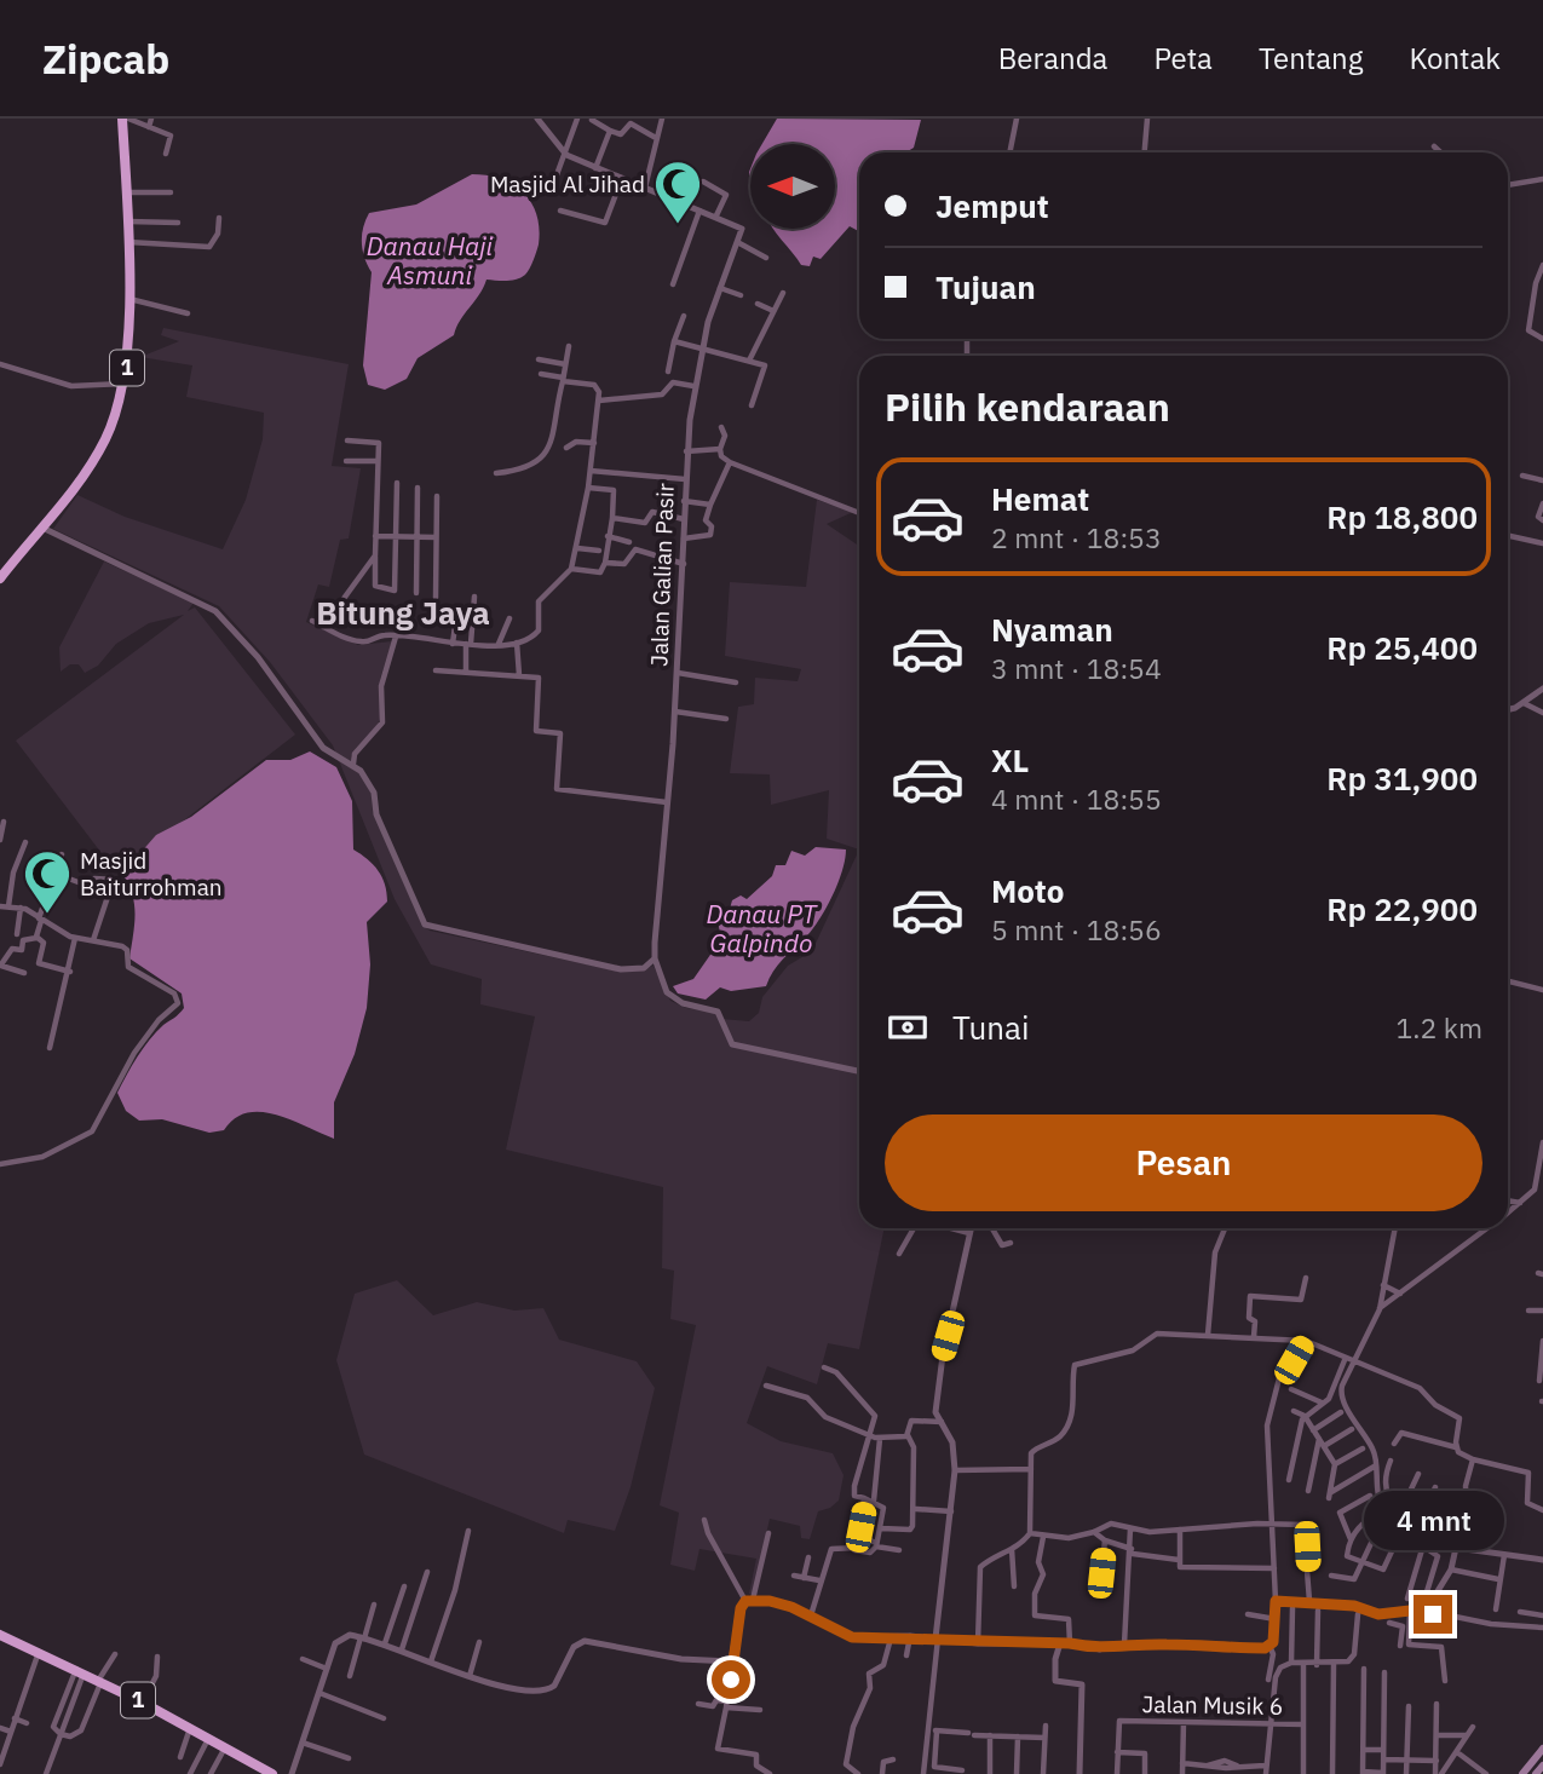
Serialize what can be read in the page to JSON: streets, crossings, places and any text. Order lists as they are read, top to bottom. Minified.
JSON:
{"streets":{"highway":["1"],"street":["Jalan Galian Pasir","Jalan Musik 6"]},"districts":["Bitung Jaya"],"water":["Danau Haji Asmuni","Danau PT Galpindo"],"places":{"mosque":["Masjid Al Jihad","Masjid Baiturrohman"]},"north":"left","page":{"header":"Zipcab","nav":["Beranda","Peta","Tentang","Kontak"],"banner":["Jemput","Tujuan"],"heading":"Pilih kendaraan","list":[{"name":"Hemat","note":"2 mnt · 18:53","value":"Rp 18,800"},{"name":"Nyaman","note":"3 mnt · 18:54","value":"Rp 25,400"},{"name":"XL","note":"4 mnt · 18:55","value":"Rp 31,900"},{"name":"Moto","note":"5 mnt · 18:56","value":"Rp 22,900"}],"pay":["Tunai","1.2 km"],"buttons":"Pesan","bubble":"4 mnt"}}
